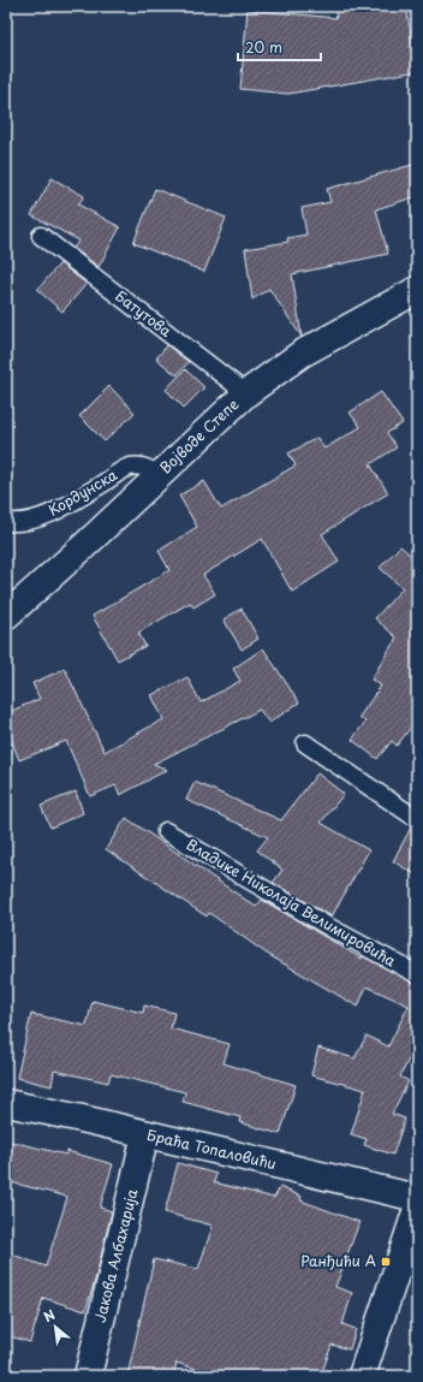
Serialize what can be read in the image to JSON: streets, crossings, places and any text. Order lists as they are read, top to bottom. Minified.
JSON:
{"streets":{"street":["Војводе Степе","Браћа Топаловићи","Јакова Албахарија"],"lane":["Батутова","Кордунска","Владике Николаја Велимировића"]},"crossings":[["Батутова","Војводе Степе"],["Војводе Степе","Кордунска"],["Браћа Топаловићи","Јакова Албахарија"]],"places":{"transit":["Ранђићи А"]},"scale_bar":"20 m","north":"top left"}
